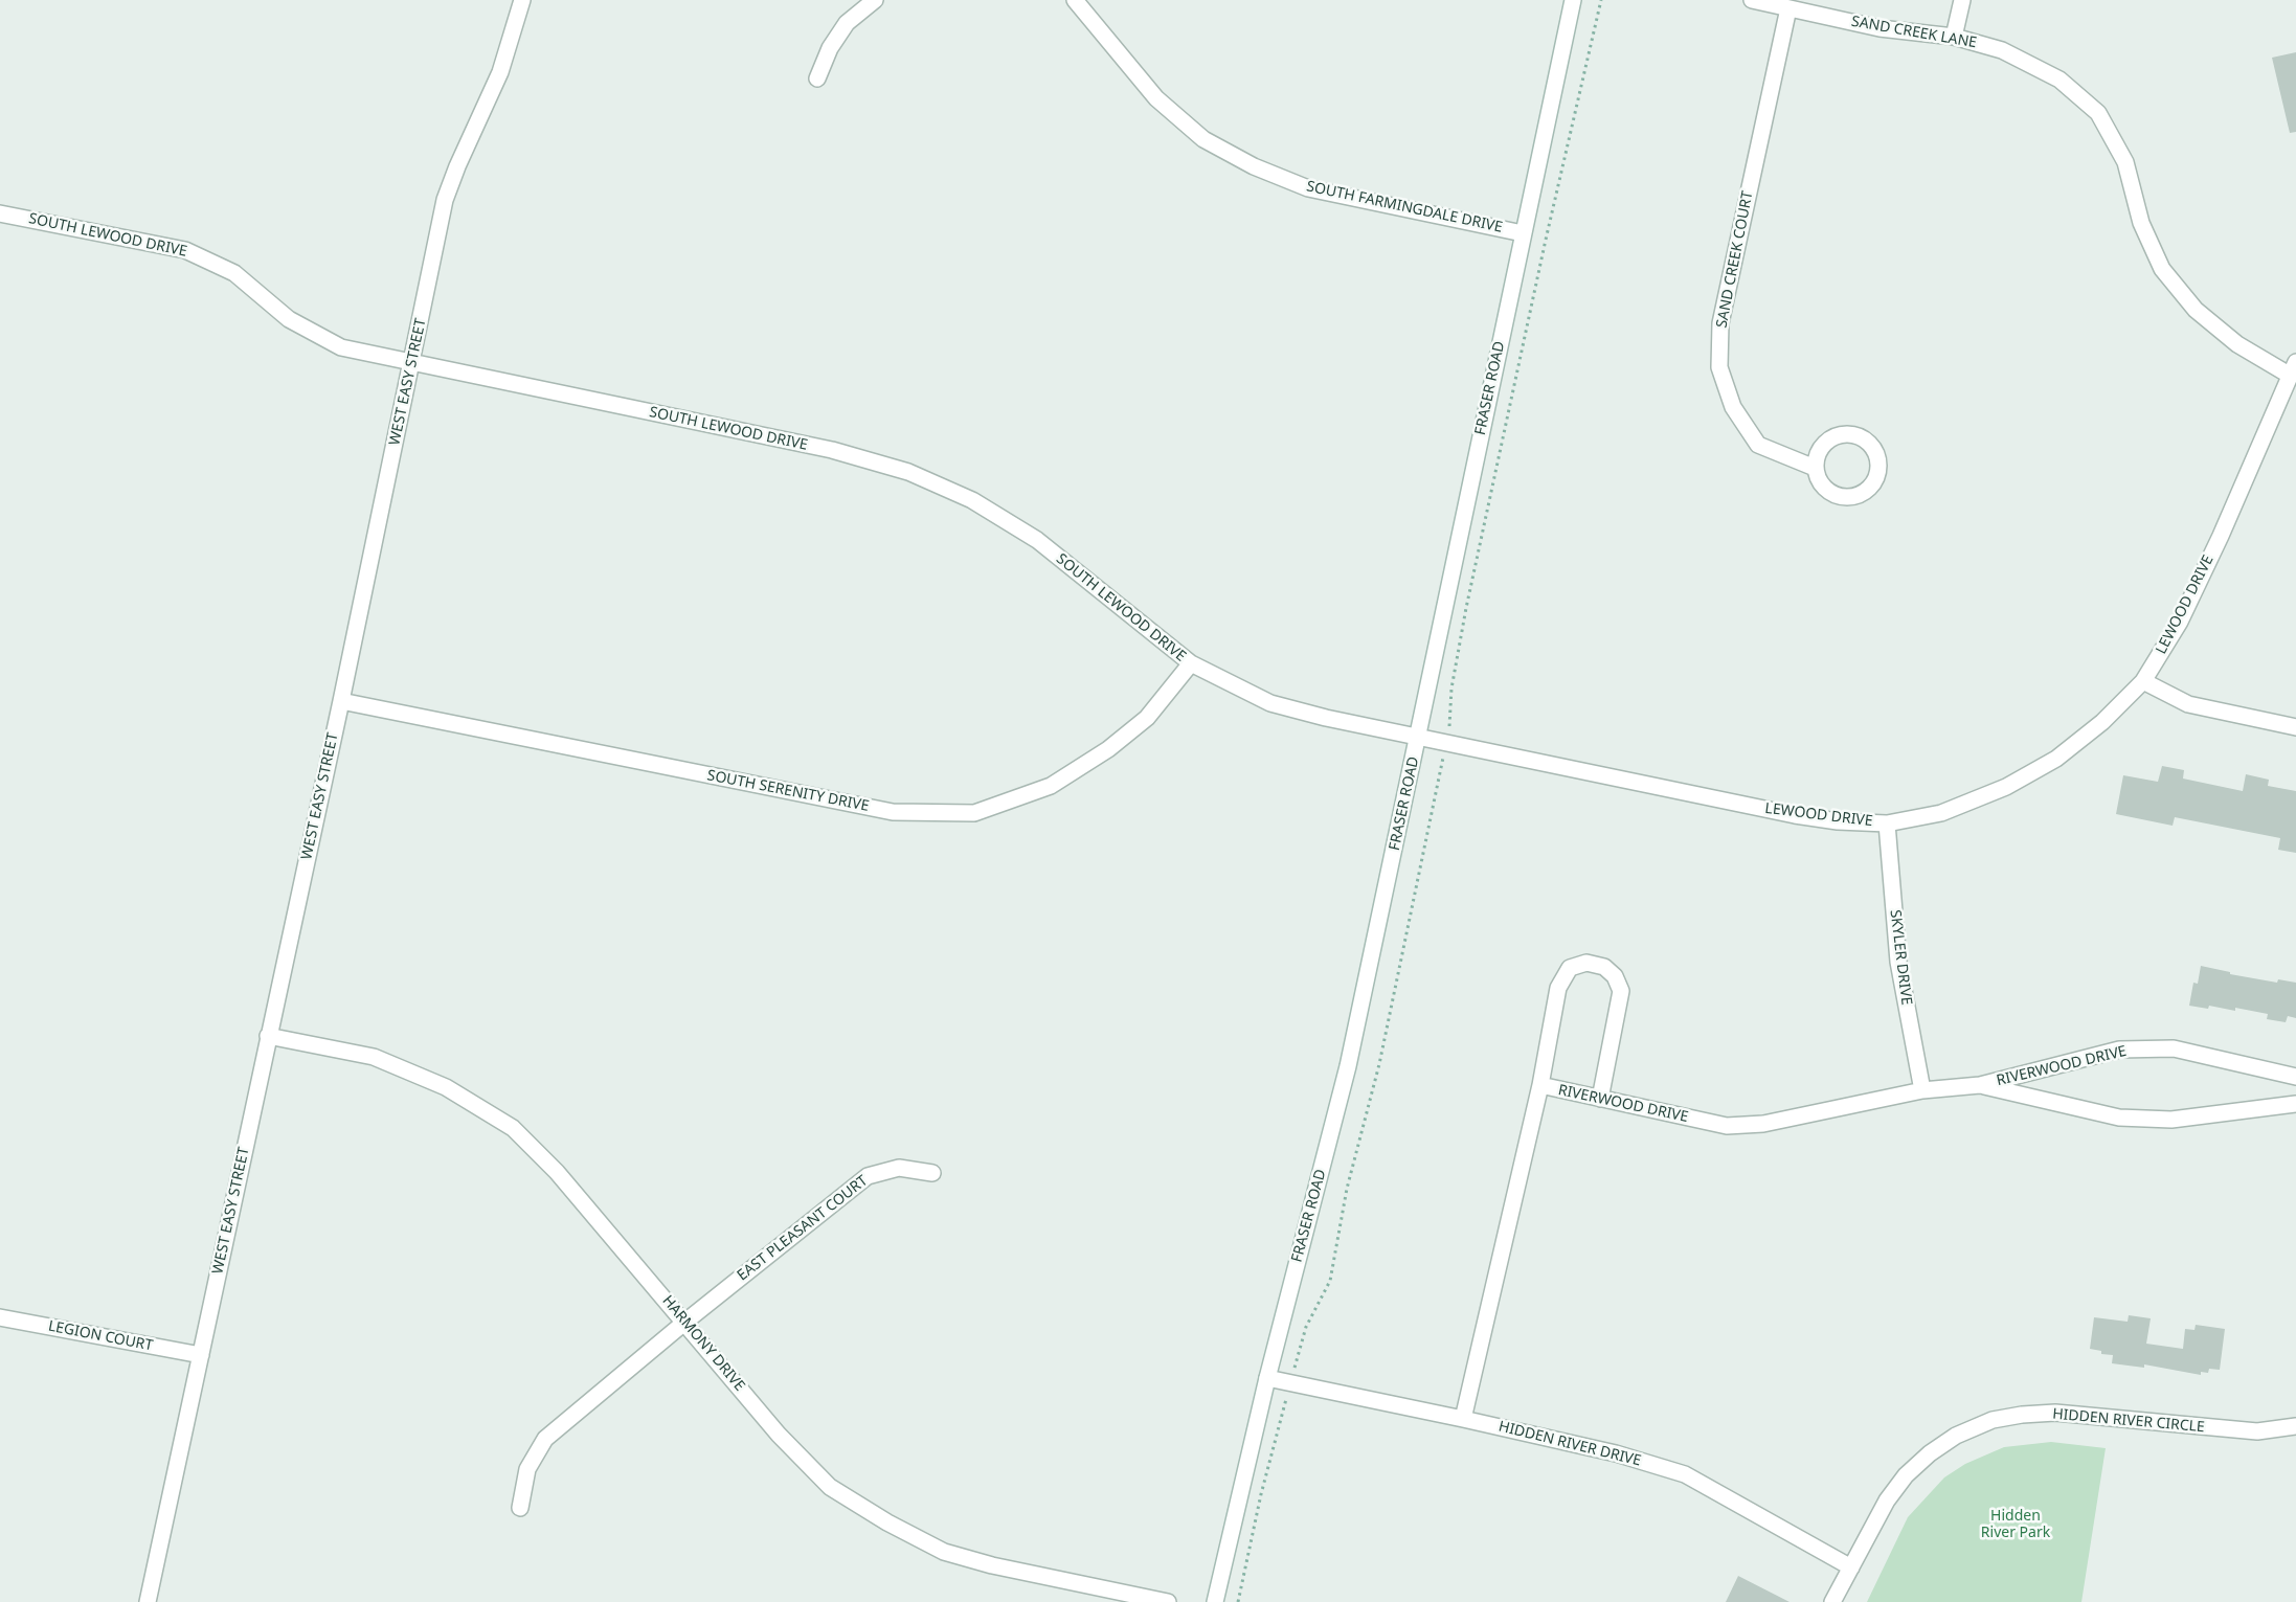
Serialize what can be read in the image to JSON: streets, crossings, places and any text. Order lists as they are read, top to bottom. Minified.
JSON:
{"streets":{"street":["SAND CREEK LANE","SOUTH FARMINGDALE DRIVE","SOUTH LEWOOD DRIVE","SAND CREEK COURT","WEST EASY STREET","FRASER ROAD","LEWOOD DRIVE","SOUTH SERENITY DRIVE","SKYLER DRIVE","RIVERWOOD DRIVE","EAST PLEASANT COURT","LEGION COURT","HARMONY DRIVE","HIDDEN RIVER CIRCLE","HIDDEN RIVER DRIVE"]},"crossings":[["SAND CREEK LANE","SAND CREEK COURT"],["SAND CREEK LANE","LEWOOD DRIVE"],["SOUTH FARMINGDALE DRIVE","FRASER ROAD"],["SOUTH LEWOOD DRIVE","WEST EASY STREET"],["SOUTH LEWOOD DRIVE","FRASER ROAD"],["SOUTH LEWOOD DRIVE","LEWOOD DRIVE"],["SOUTH LEWOOD DRIVE","SOUTH SERENITY DRIVE"],["WEST EASY STREET","SOUTH SERENITY DRIVE"],["WEST EASY STREET","LEGION COURT"],["WEST EASY STREET","HARMONY DRIVE"],["FRASER ROAD","LEWOOD DRIVE"],["FRASER ROAD","HIDDEN RIVER DRIVE"],["LEWOOD DRIVE","SKYLER DRIVE"],["SKYLER DRIVE","RIVERWOOD DRIVE"],["RIVERWOOD DRIVE","HIDDEN RIVER DRIVE"],["EAST PLEASANT COURT","HARMONY DRIVE"],["HIDDEN RIVER CIRCLE","HIDDEN RIVER DRIVE"]],"parks":["Hidden River Park"]}
